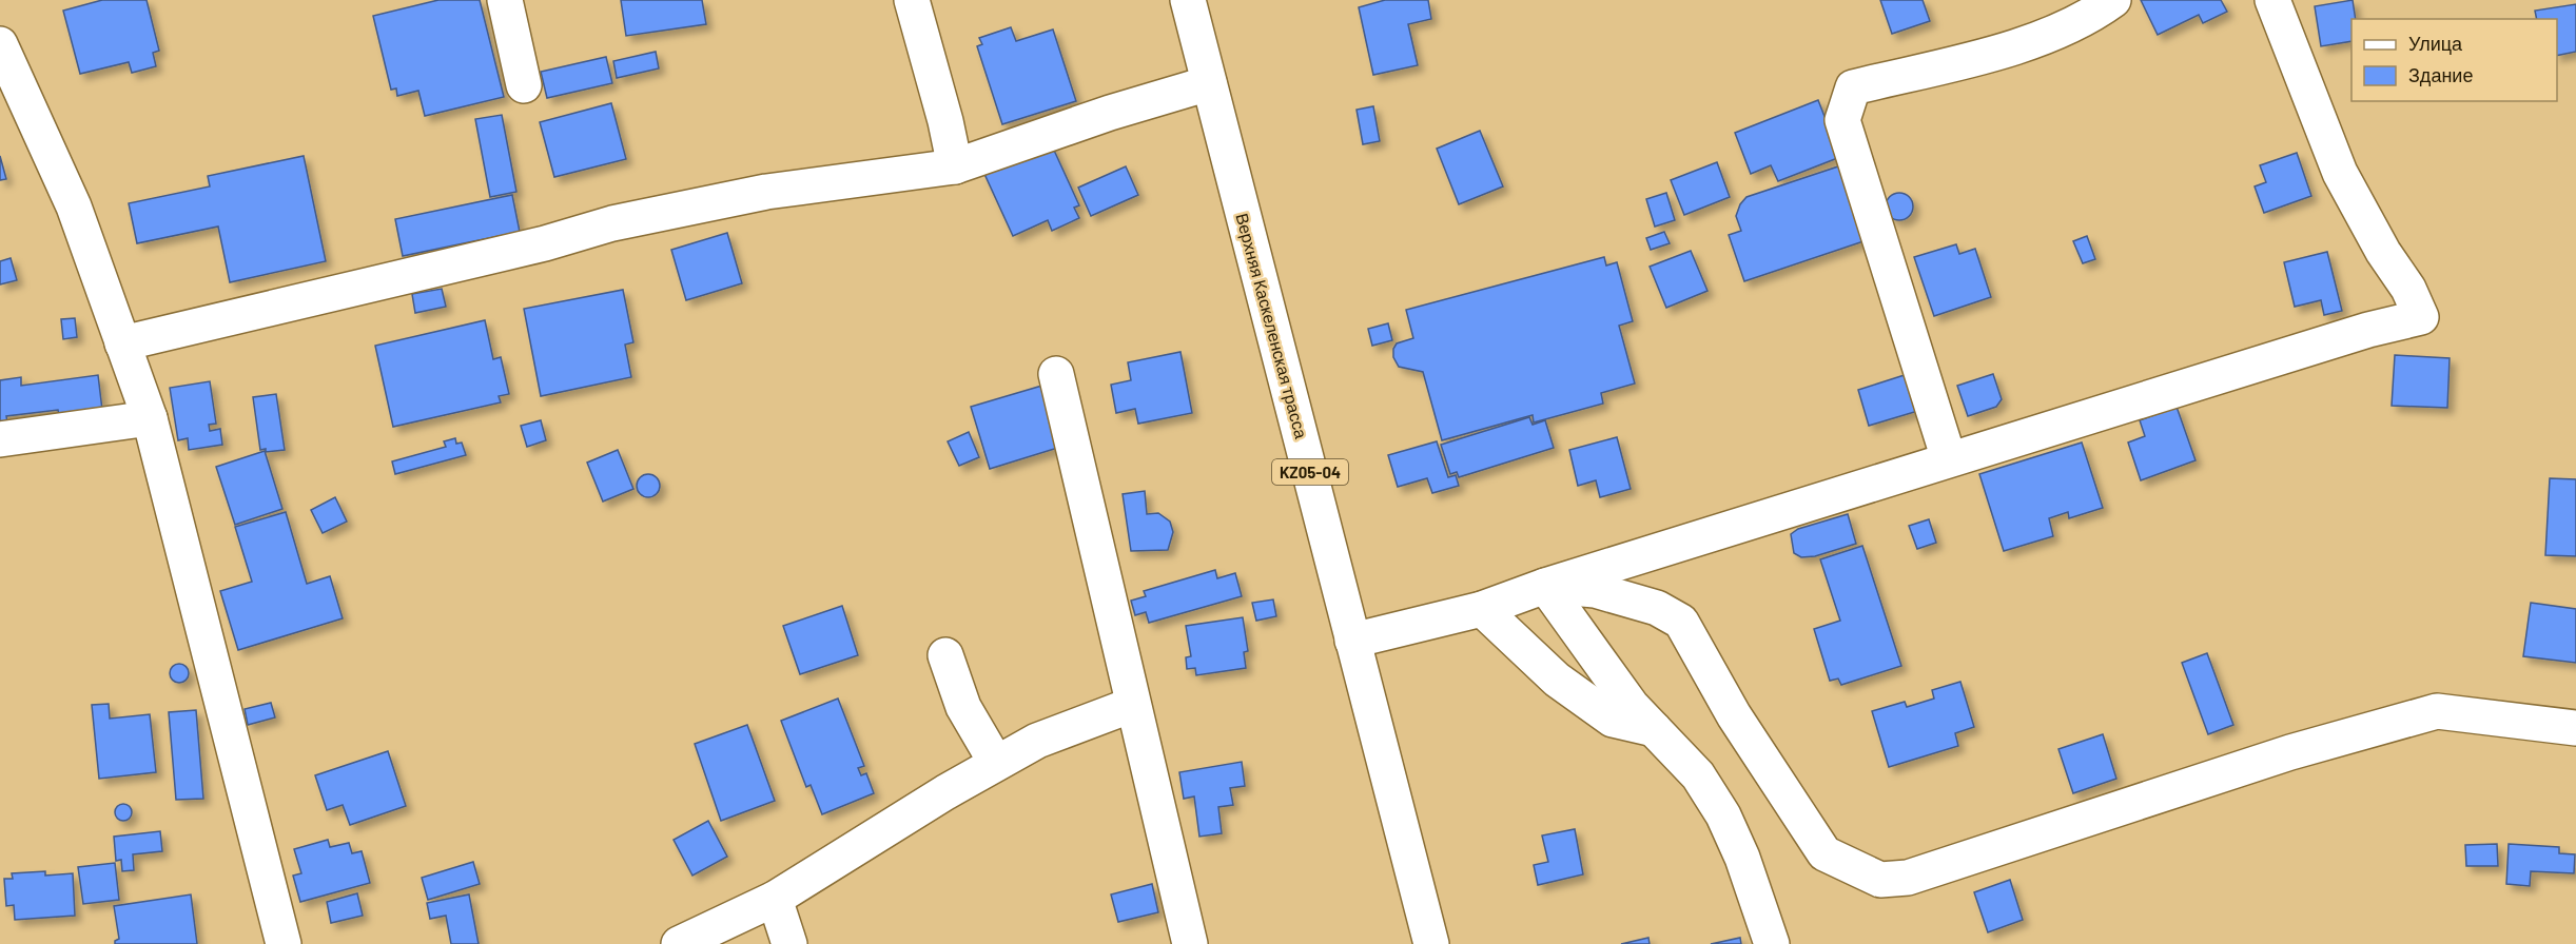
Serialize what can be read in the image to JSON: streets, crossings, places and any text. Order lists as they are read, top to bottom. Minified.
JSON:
{"streets":{"street":["Верхняя Каскеленская трасса","KZ05-04"]},"legend":["Улица","Здание"]}
